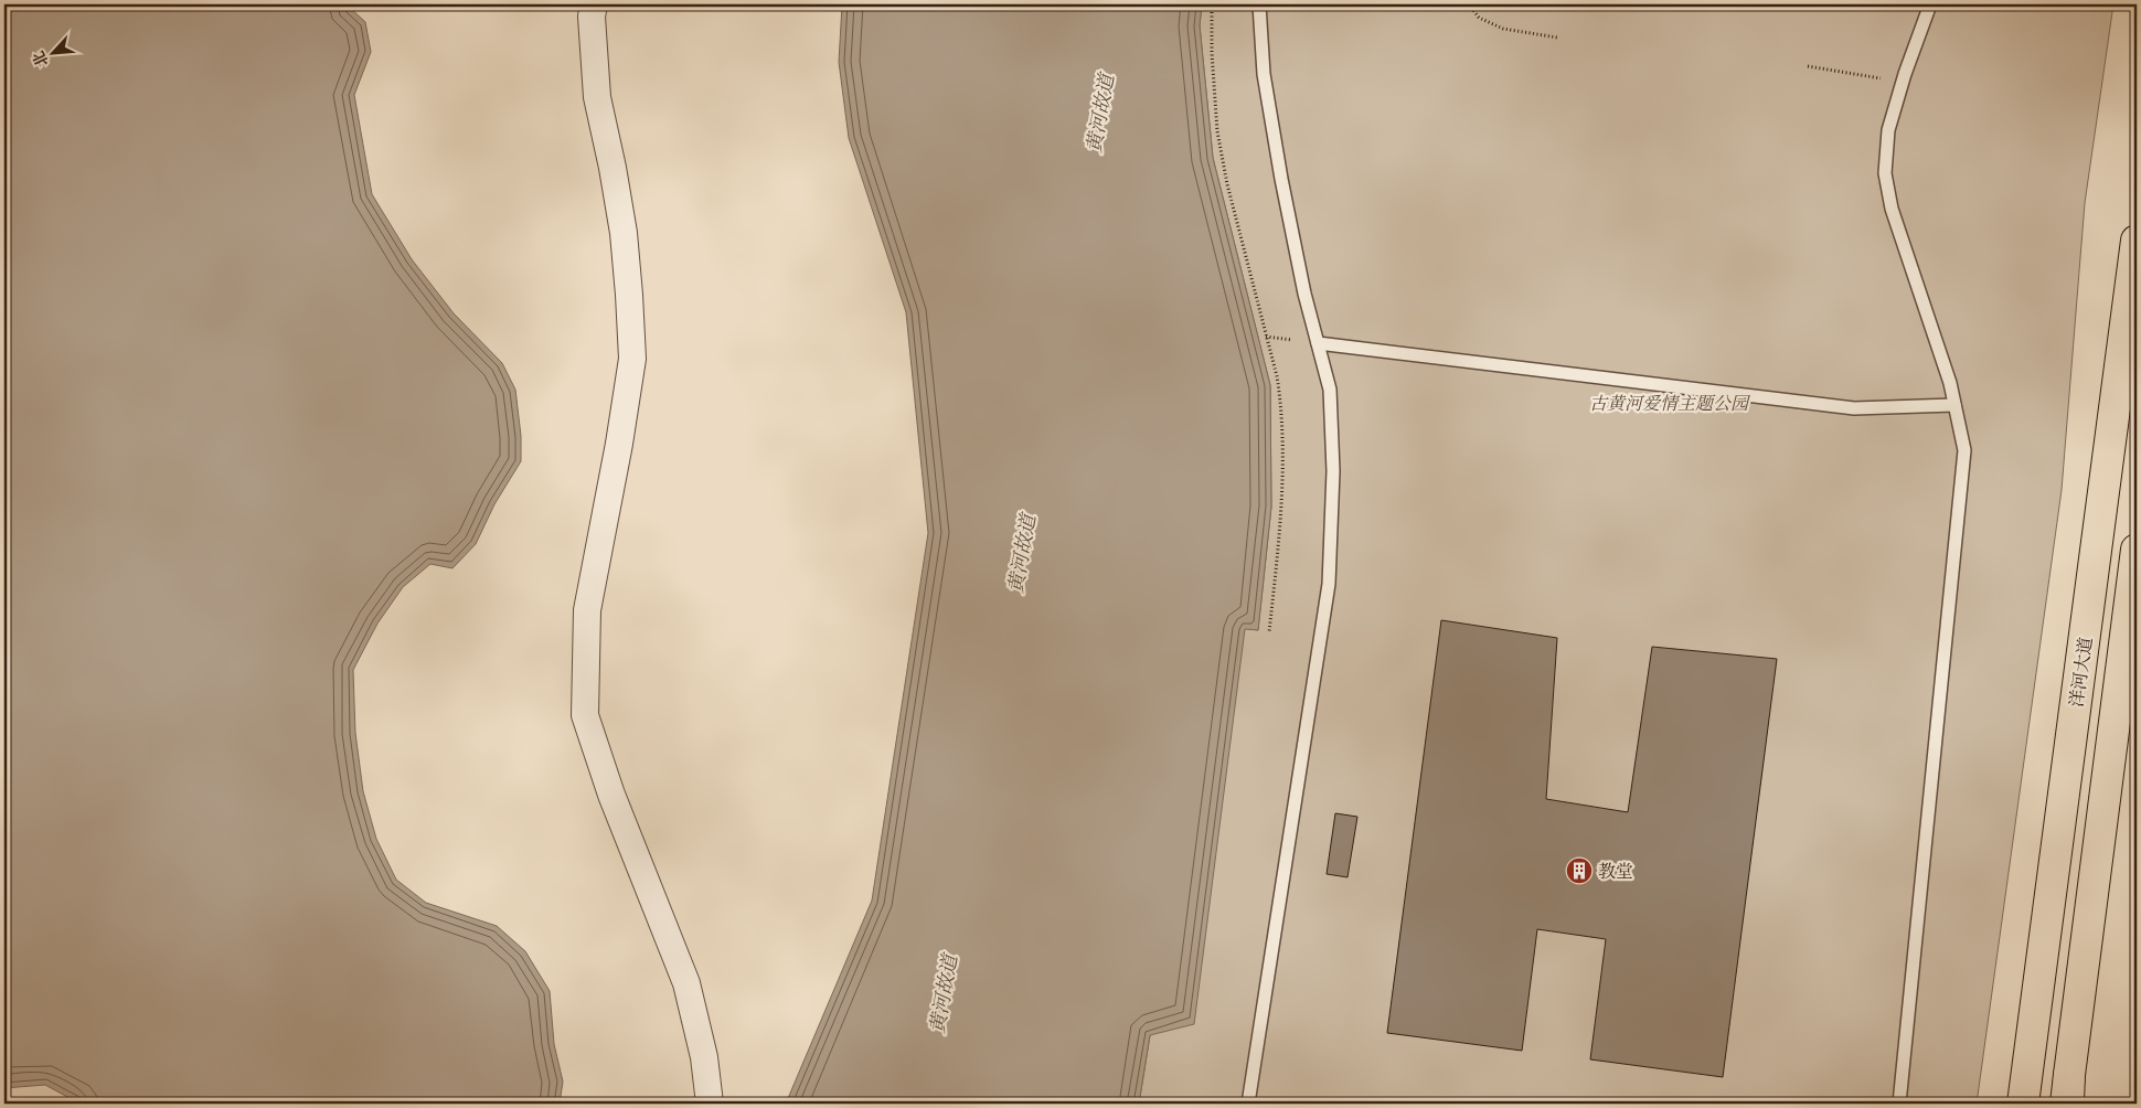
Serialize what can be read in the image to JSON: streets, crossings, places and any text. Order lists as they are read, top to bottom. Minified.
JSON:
{"streets":{"main road":["洋河大道"]},"water":["黄河故道"],"parks":["古黄河爱情主题公园"],"places":{"building":["教堂"]},"north":"bottom left"}
